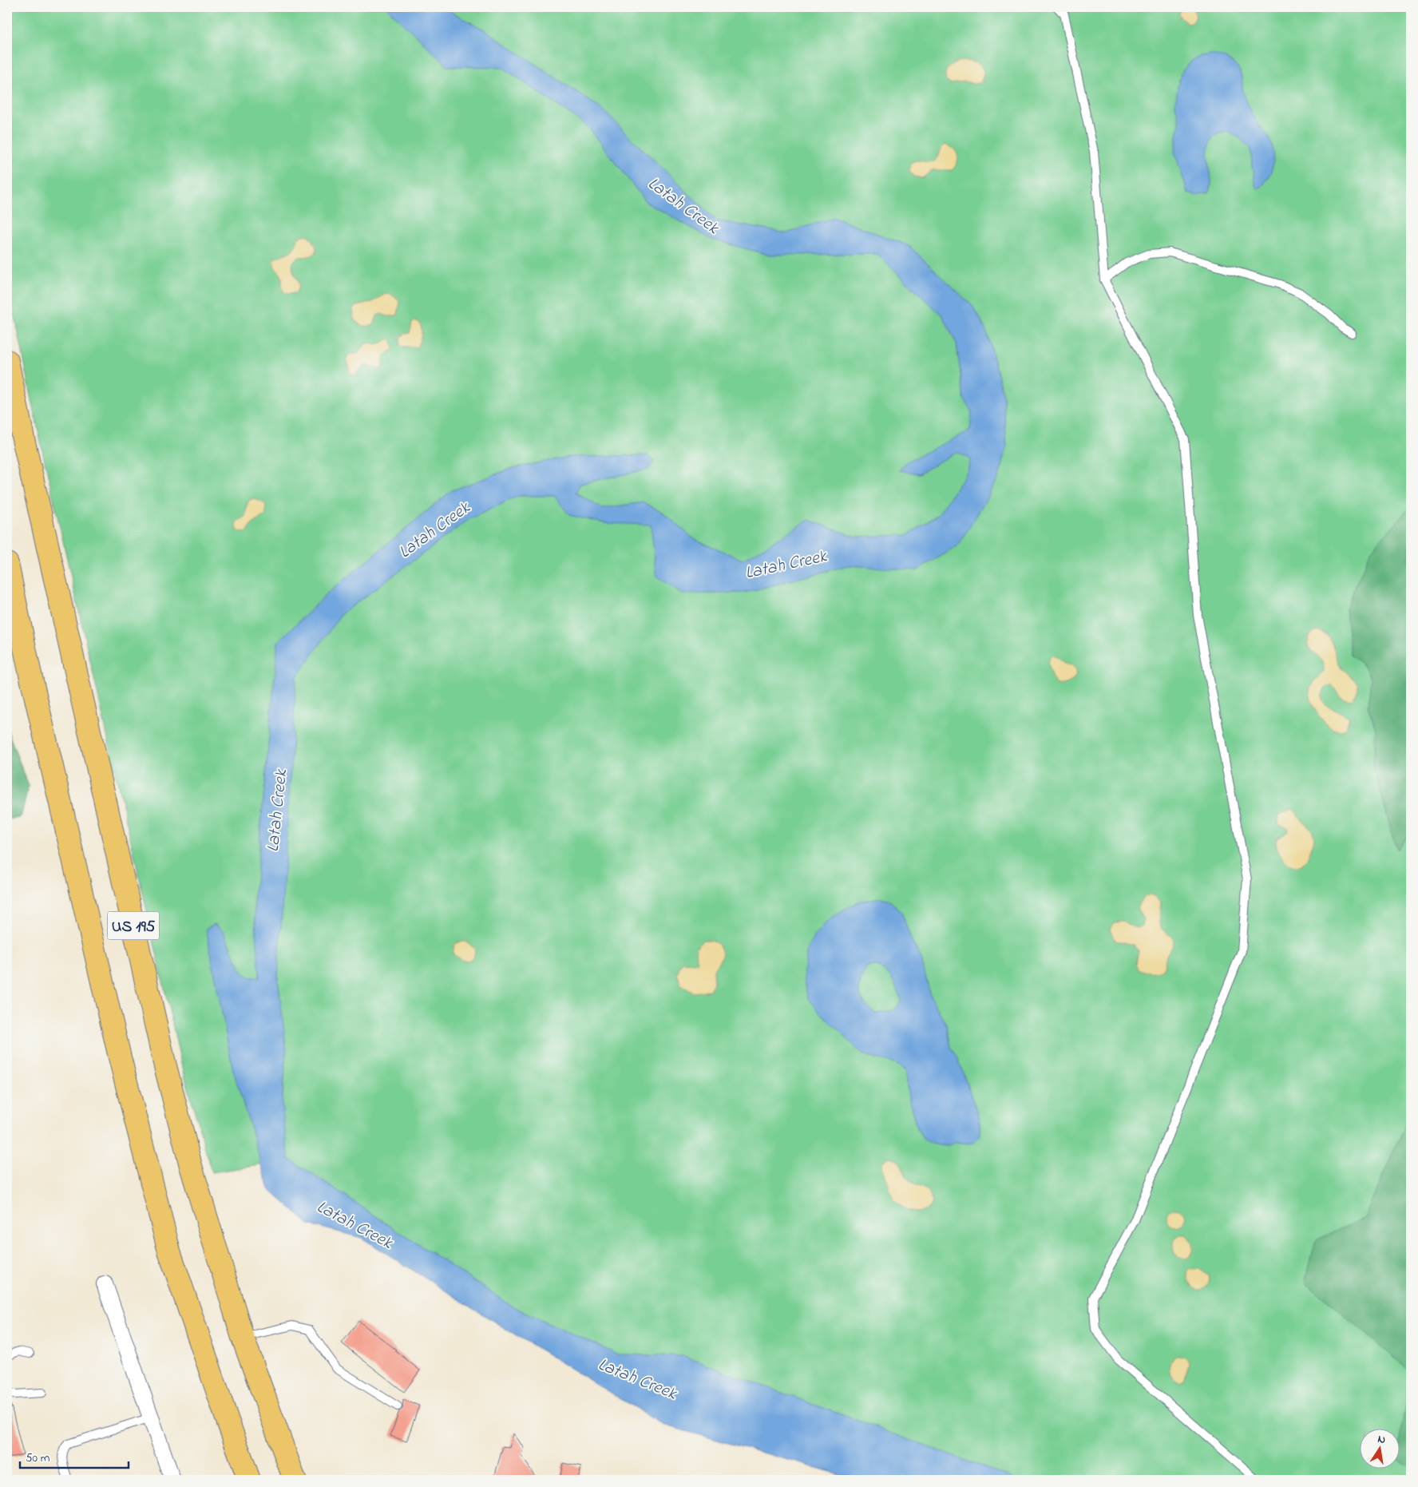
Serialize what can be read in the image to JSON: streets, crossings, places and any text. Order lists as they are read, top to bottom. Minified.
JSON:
{"streets":{"highway":["US 195"]},"water":["Latah Creek"],"scale_bar":"50 m","north":"top"}
